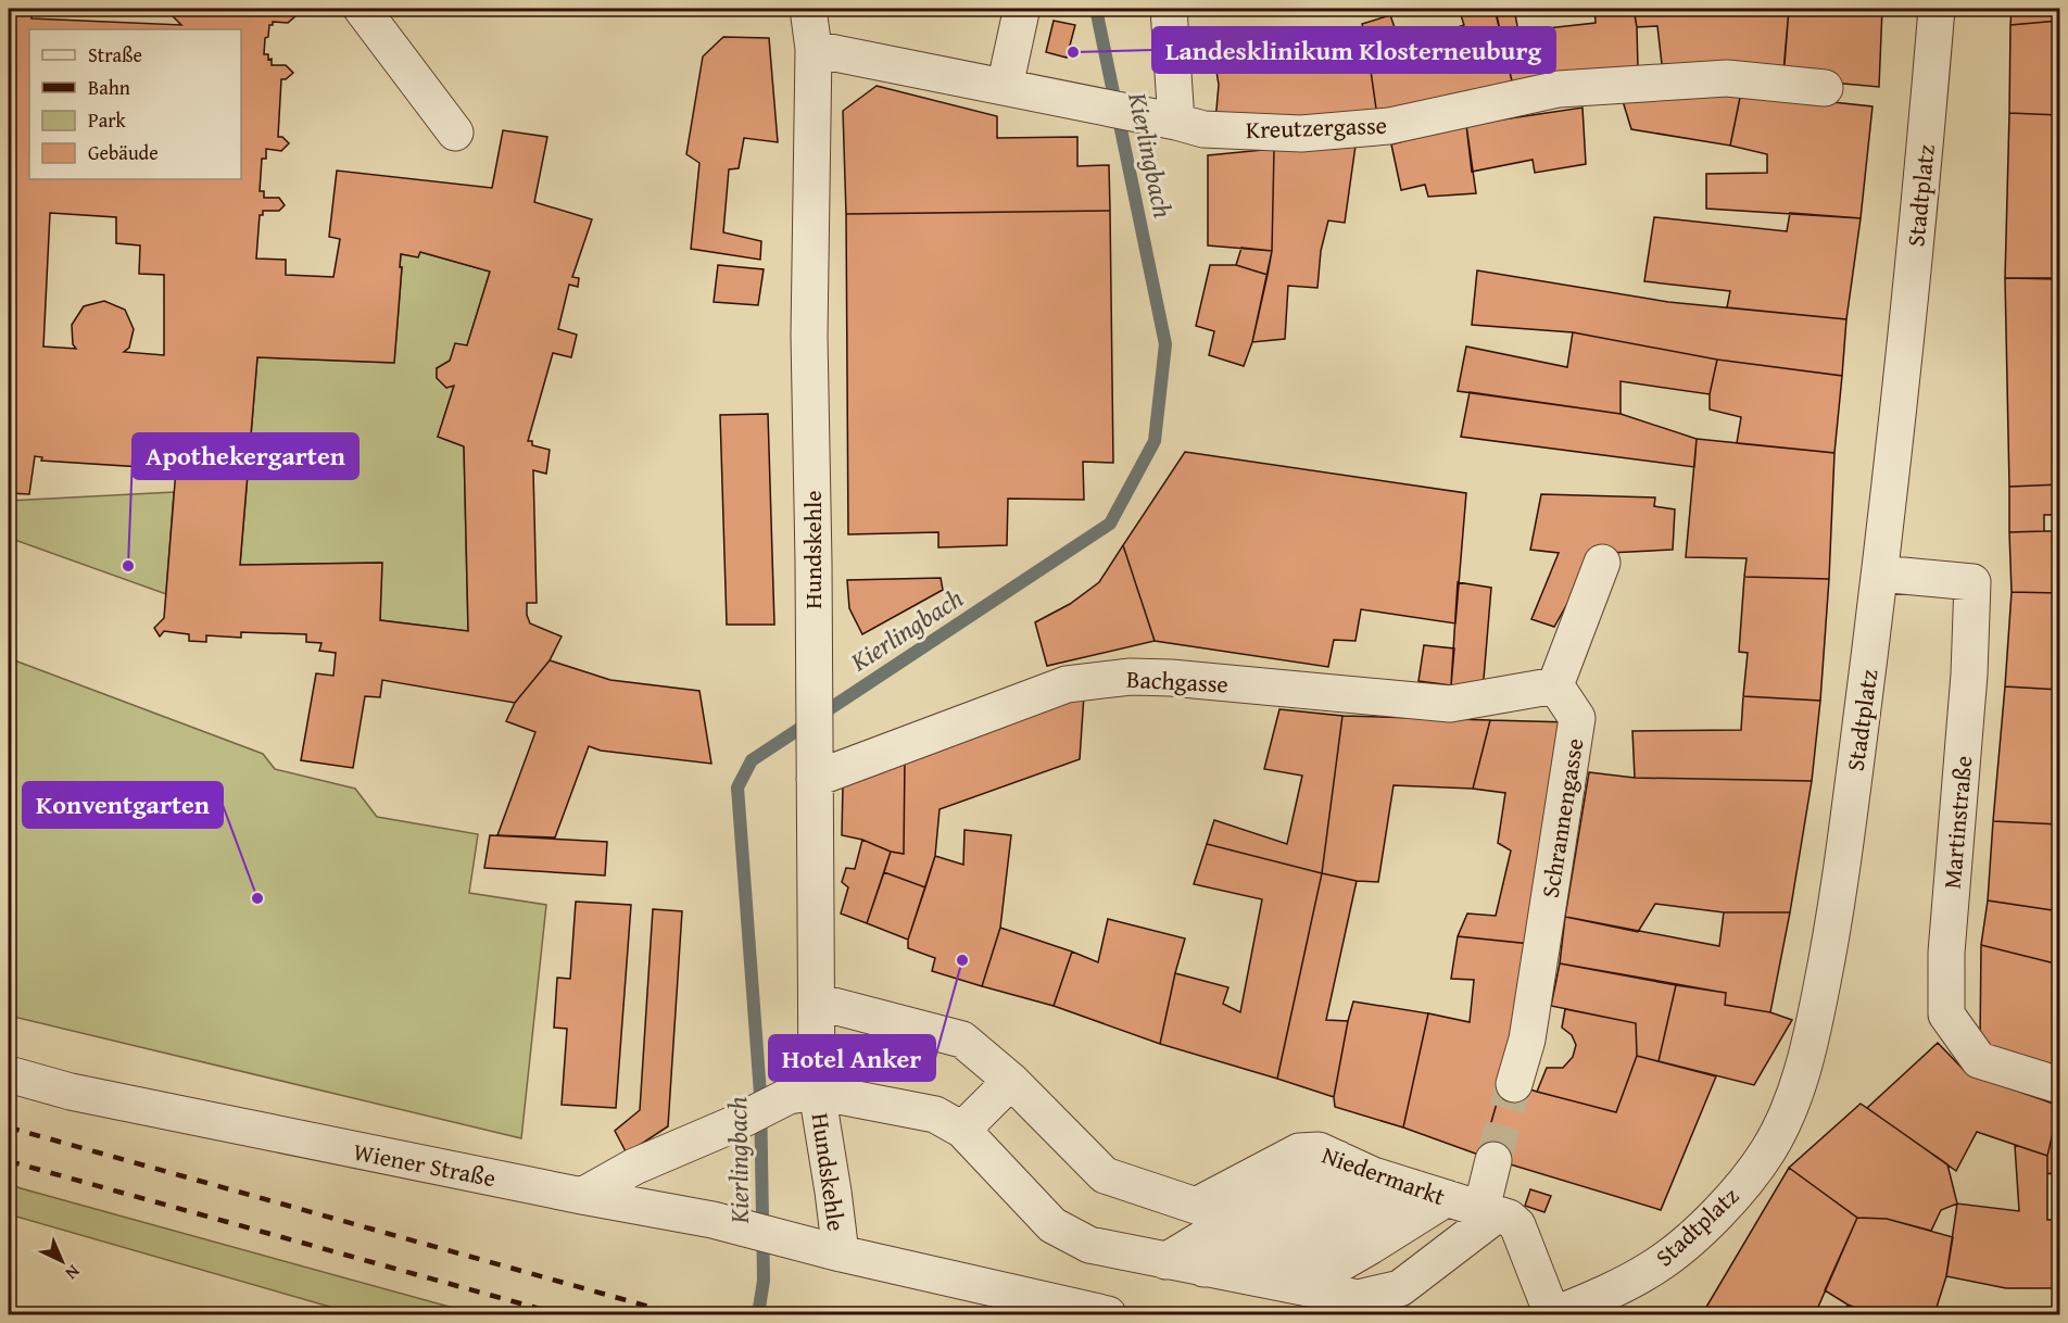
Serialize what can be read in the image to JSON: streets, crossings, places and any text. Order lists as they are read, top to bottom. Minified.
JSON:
{"streets":{"street":["Kreutzergasse","Stadtplatz","Hundskehle","Bachgasse","Schrannengasse","Martinstraße","Wiener Straße","Niedermarkt"]},"crossings":[["Kreutzergasse","Hundskehle"],["Stadtplatz","Martinstraße"],["Stadtplatz","Niedermarkt"],["Hundskehle","Bachgasse"],["Hundskehle","Wiener Straße"],["Hundskehle","Niedermarkt"],["Bachgasse","Schrannengasse"]],"water":["Kierlingbach"],"places":["Landesklinikum Klosterneuburg","Apothekergarten","Konventgarten","Hotel Anker"],"legend":["Straße","Bahn","Park","Gebäude"],"north":"bottom right"}
